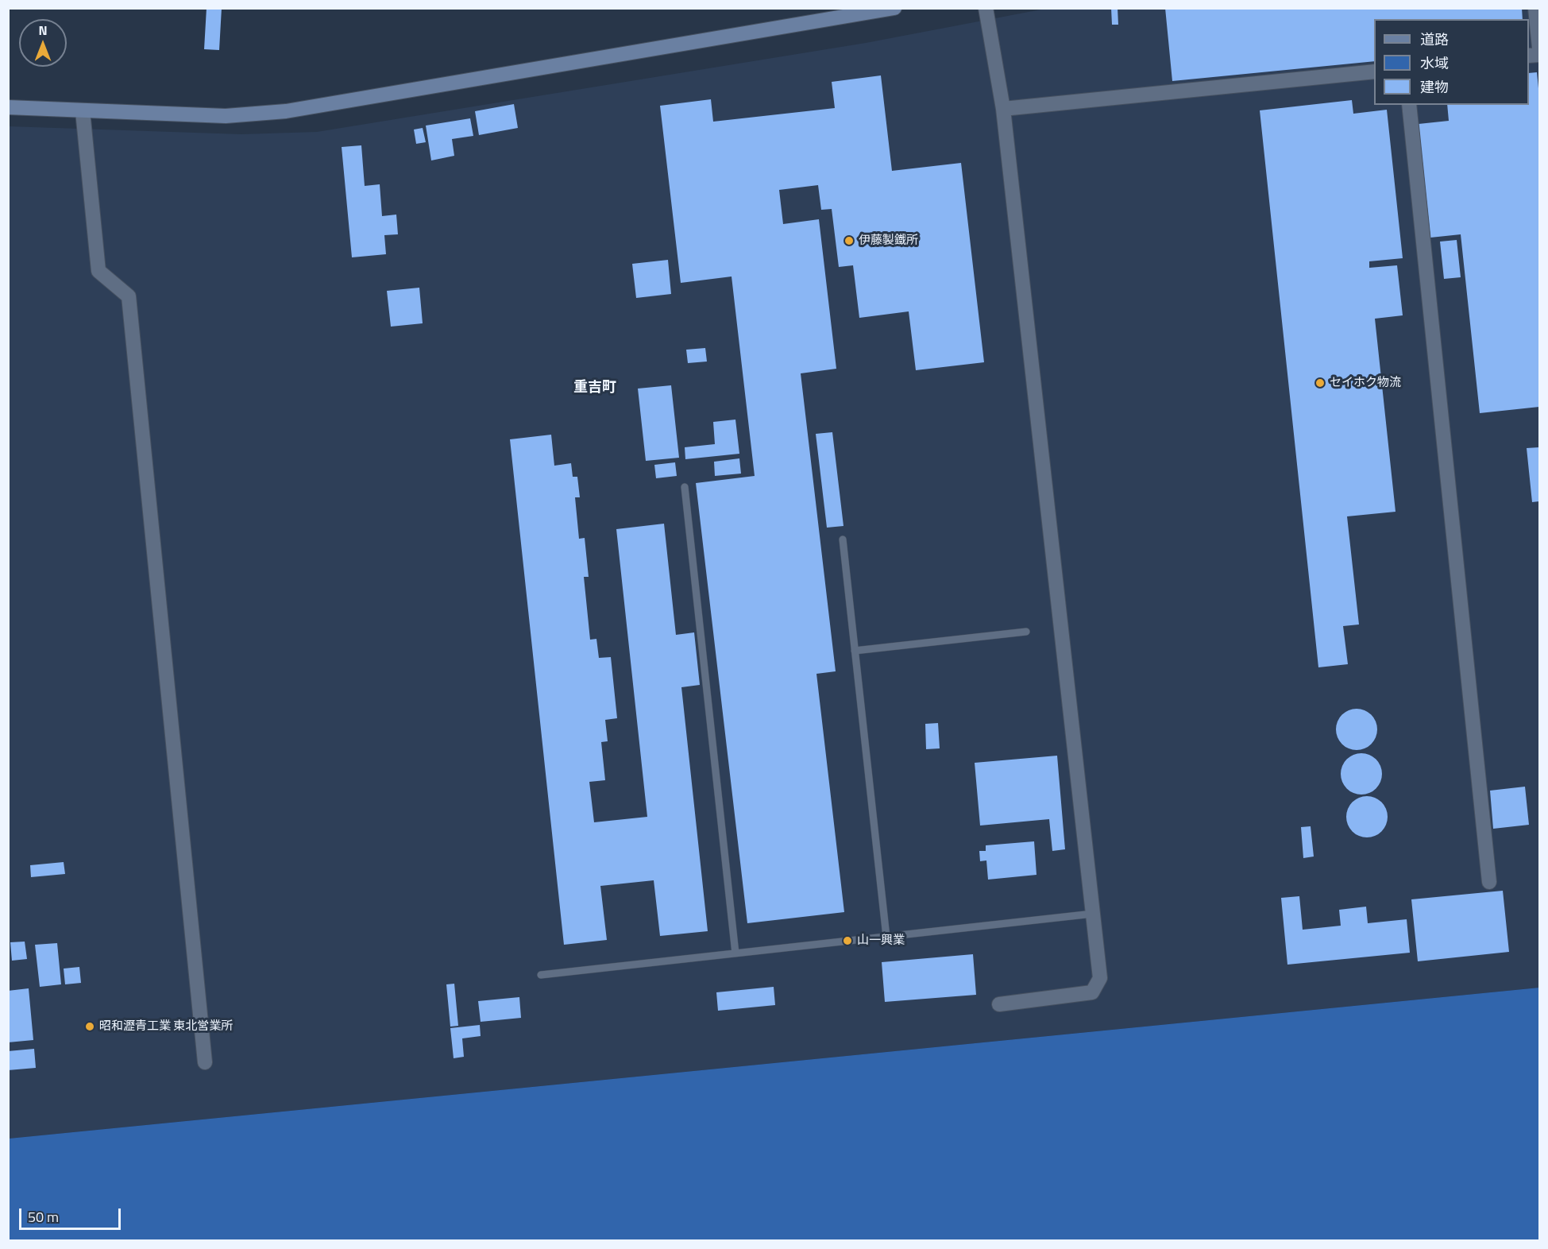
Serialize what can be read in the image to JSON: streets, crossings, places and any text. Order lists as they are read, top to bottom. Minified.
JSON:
{"districts":["重吉町"],"places":["伊藤製鐵所","セイホク物流","山一興業","昭和瀝青工業 東北営業所"],"legend":["道路","水域","建物"],"scale_bar":"50 m","north":"top"}
